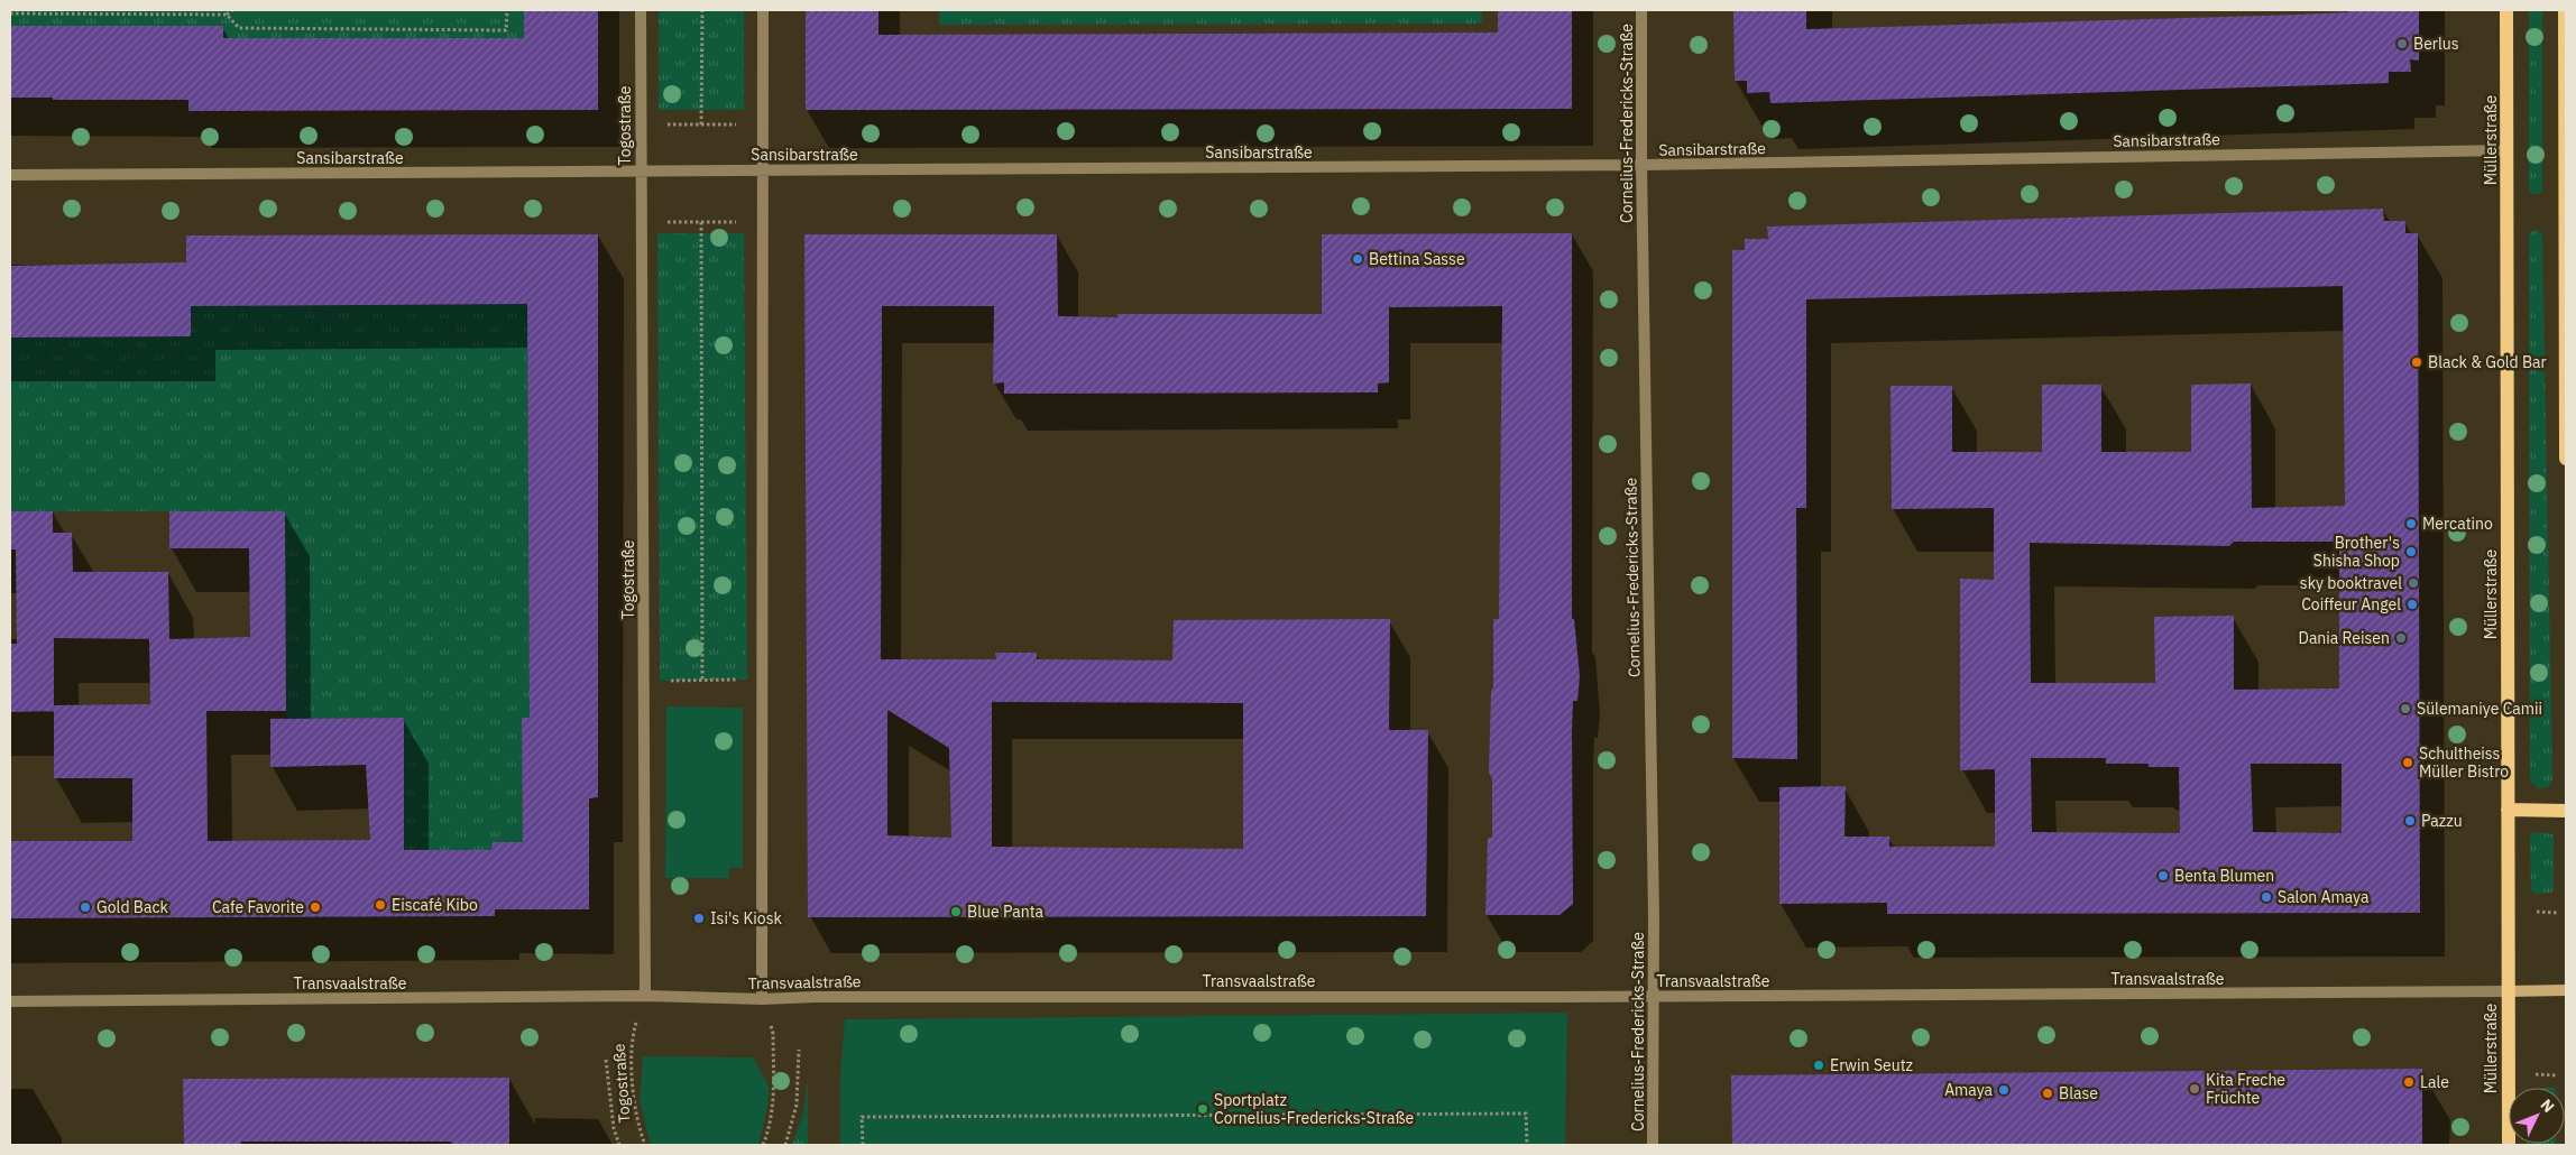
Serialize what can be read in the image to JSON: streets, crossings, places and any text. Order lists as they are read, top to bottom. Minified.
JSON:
{"streets":{"main road":["Müllerstraße"],"street":["Cornelius-Fredericks-Straße","Togostraße","Sansibarstraße","Transvaalstraße"]},"crossings":[["Cornelius-Fredericks-Straße","Sansibarstraße"],["Cornelius-Fredericks-Straße","Transvaalstraße"],["Togostraße","Sansibarstraße"],["Togostraße","Transvaalstraße"],["Sansibarstraße","Müllerstraße"],["Müllerstraße","Transvaalstraße"]],"places":["Berlus","Bettina Sasse","Black & Gold Bar","Mercatino","Brother's Shisha Shop","sky booktravel","Coiffeur Angel","Dania Reisen","Sülemaniye Camii","Schultheiss Müller Bistro","Pazzu","Benta Blumen","Salon Amaya","Eiscafé Kibo","Gold Back","Cafe Favorite","Blue Panta","Isi's Kiosk","Erwin Seutz","Lale","Kita Freche Früchte","Amaya","Blase","Sportplatz Cornelius-Fredericks-Straße"],"north":"top right"}
